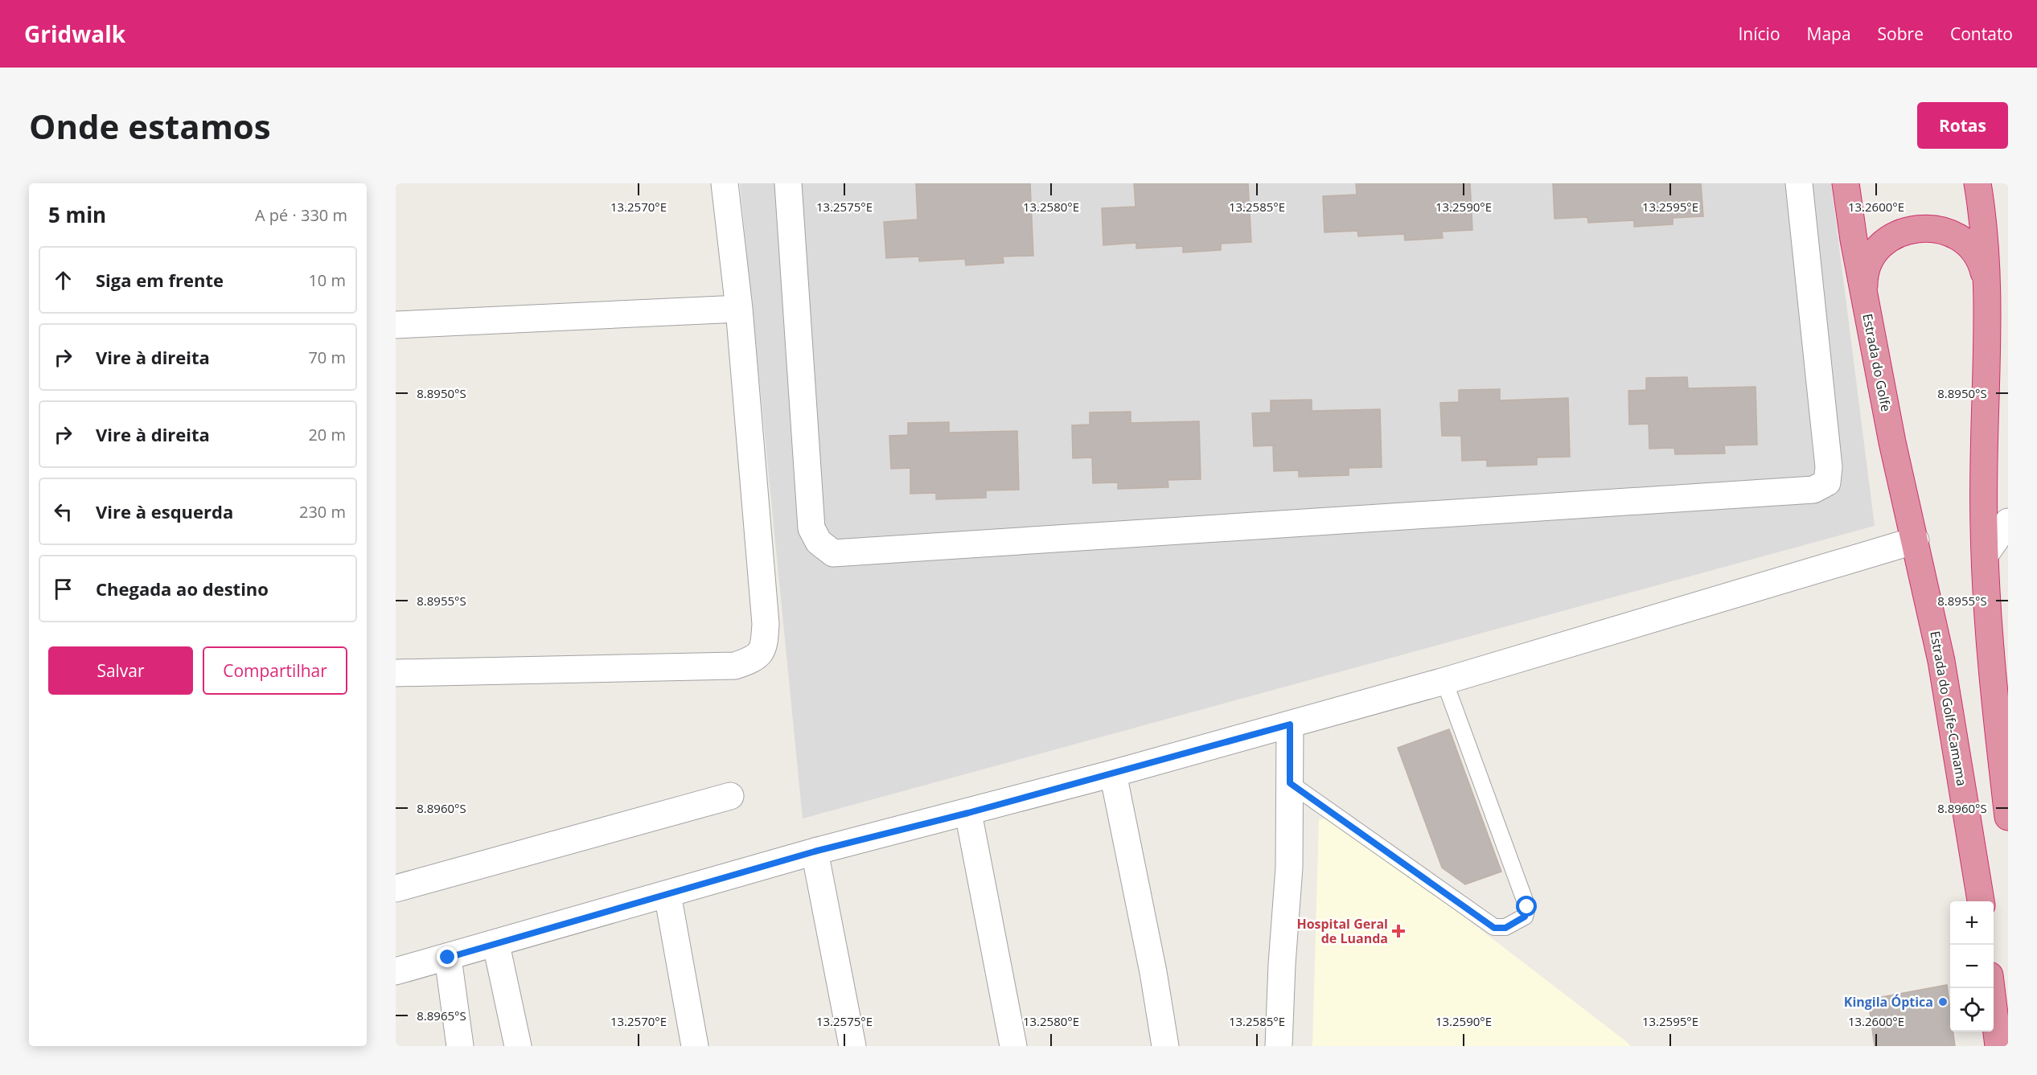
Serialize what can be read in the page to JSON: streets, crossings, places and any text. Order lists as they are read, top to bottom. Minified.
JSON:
{"streets":{"highway":["Estrada do Golfe","Estrada do Golfe-Camama"]},"crossings":[["Estrada do Golfe","Estrada do Golfe-Camama"]],"places":{"health":["Hospital Geral de Luanda"],"other":["Kingila Óptica"]},"page":{"header":"Gridwalk","nav":["Início","Mapa","Sobre","Contato"],"buttons":["Rotas",["Salvar","Compartilhar"]],"title":"Onde estamos","heading":["5 min","A pé · 330 m"],"list":[["Siga em frente","10 m"],["Vire à direita","70 m"],["Vire à direita","20 m"],["Vire à esquerda","230 m"],"Chegada ao destino"],"map_buttons":["+","−"]},"coordinates":["13.2570°E","13.2575°E","13.2580°E","13.2585°E","13.2590°E","13.2595°E","13.2600°E","8.8950°S","8.8955°S","8.8960°S","8.8965°S"]}
